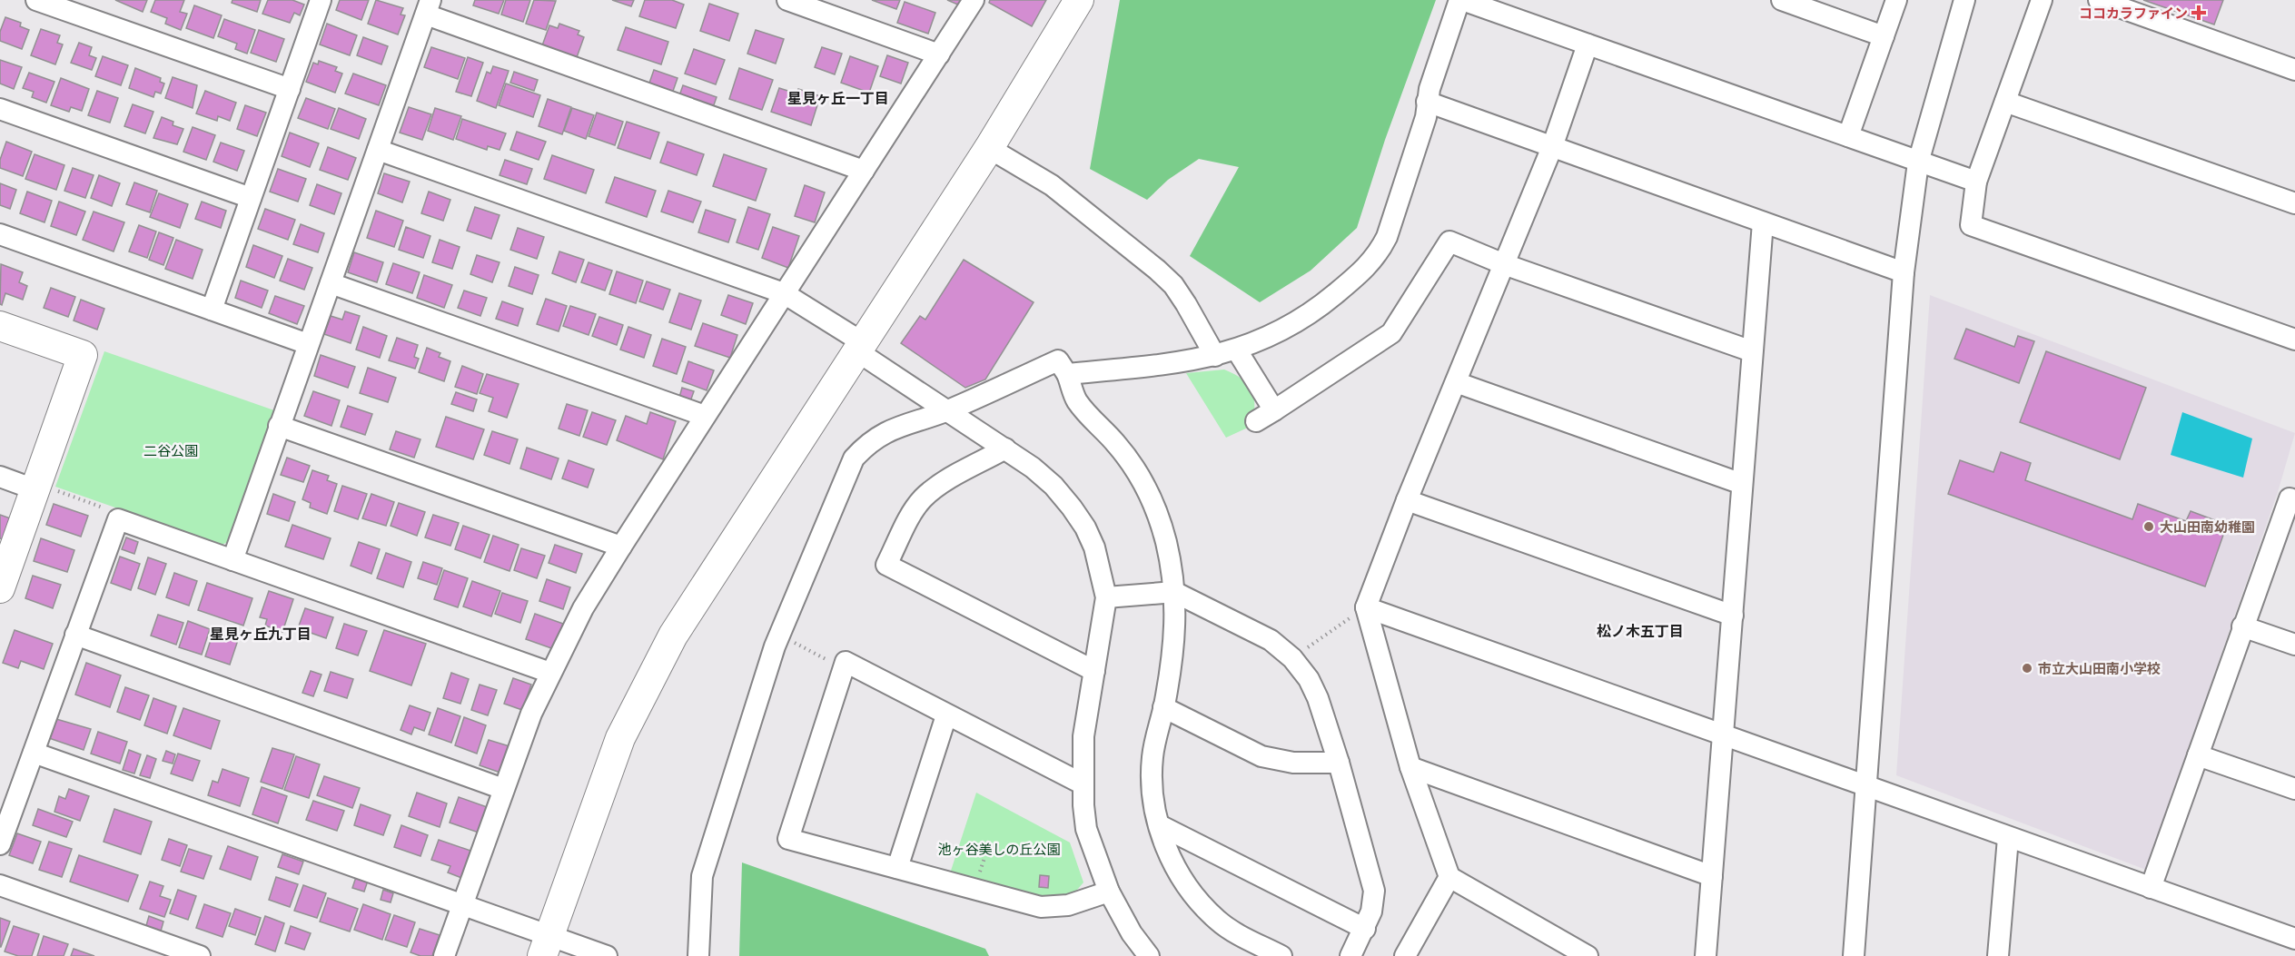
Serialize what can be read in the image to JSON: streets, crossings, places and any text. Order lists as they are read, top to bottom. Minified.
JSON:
{"districts":["星見ヶ丘一丁目","松ノ木五丁目","星見ヶ丘九丁目"],"parks":["二谷公園","池ヶ谷美しの丘公園"],"places":{"health":["ココカラファイン"],"other":["大山田南幼稚園","市立大山田南小学校"]}}
